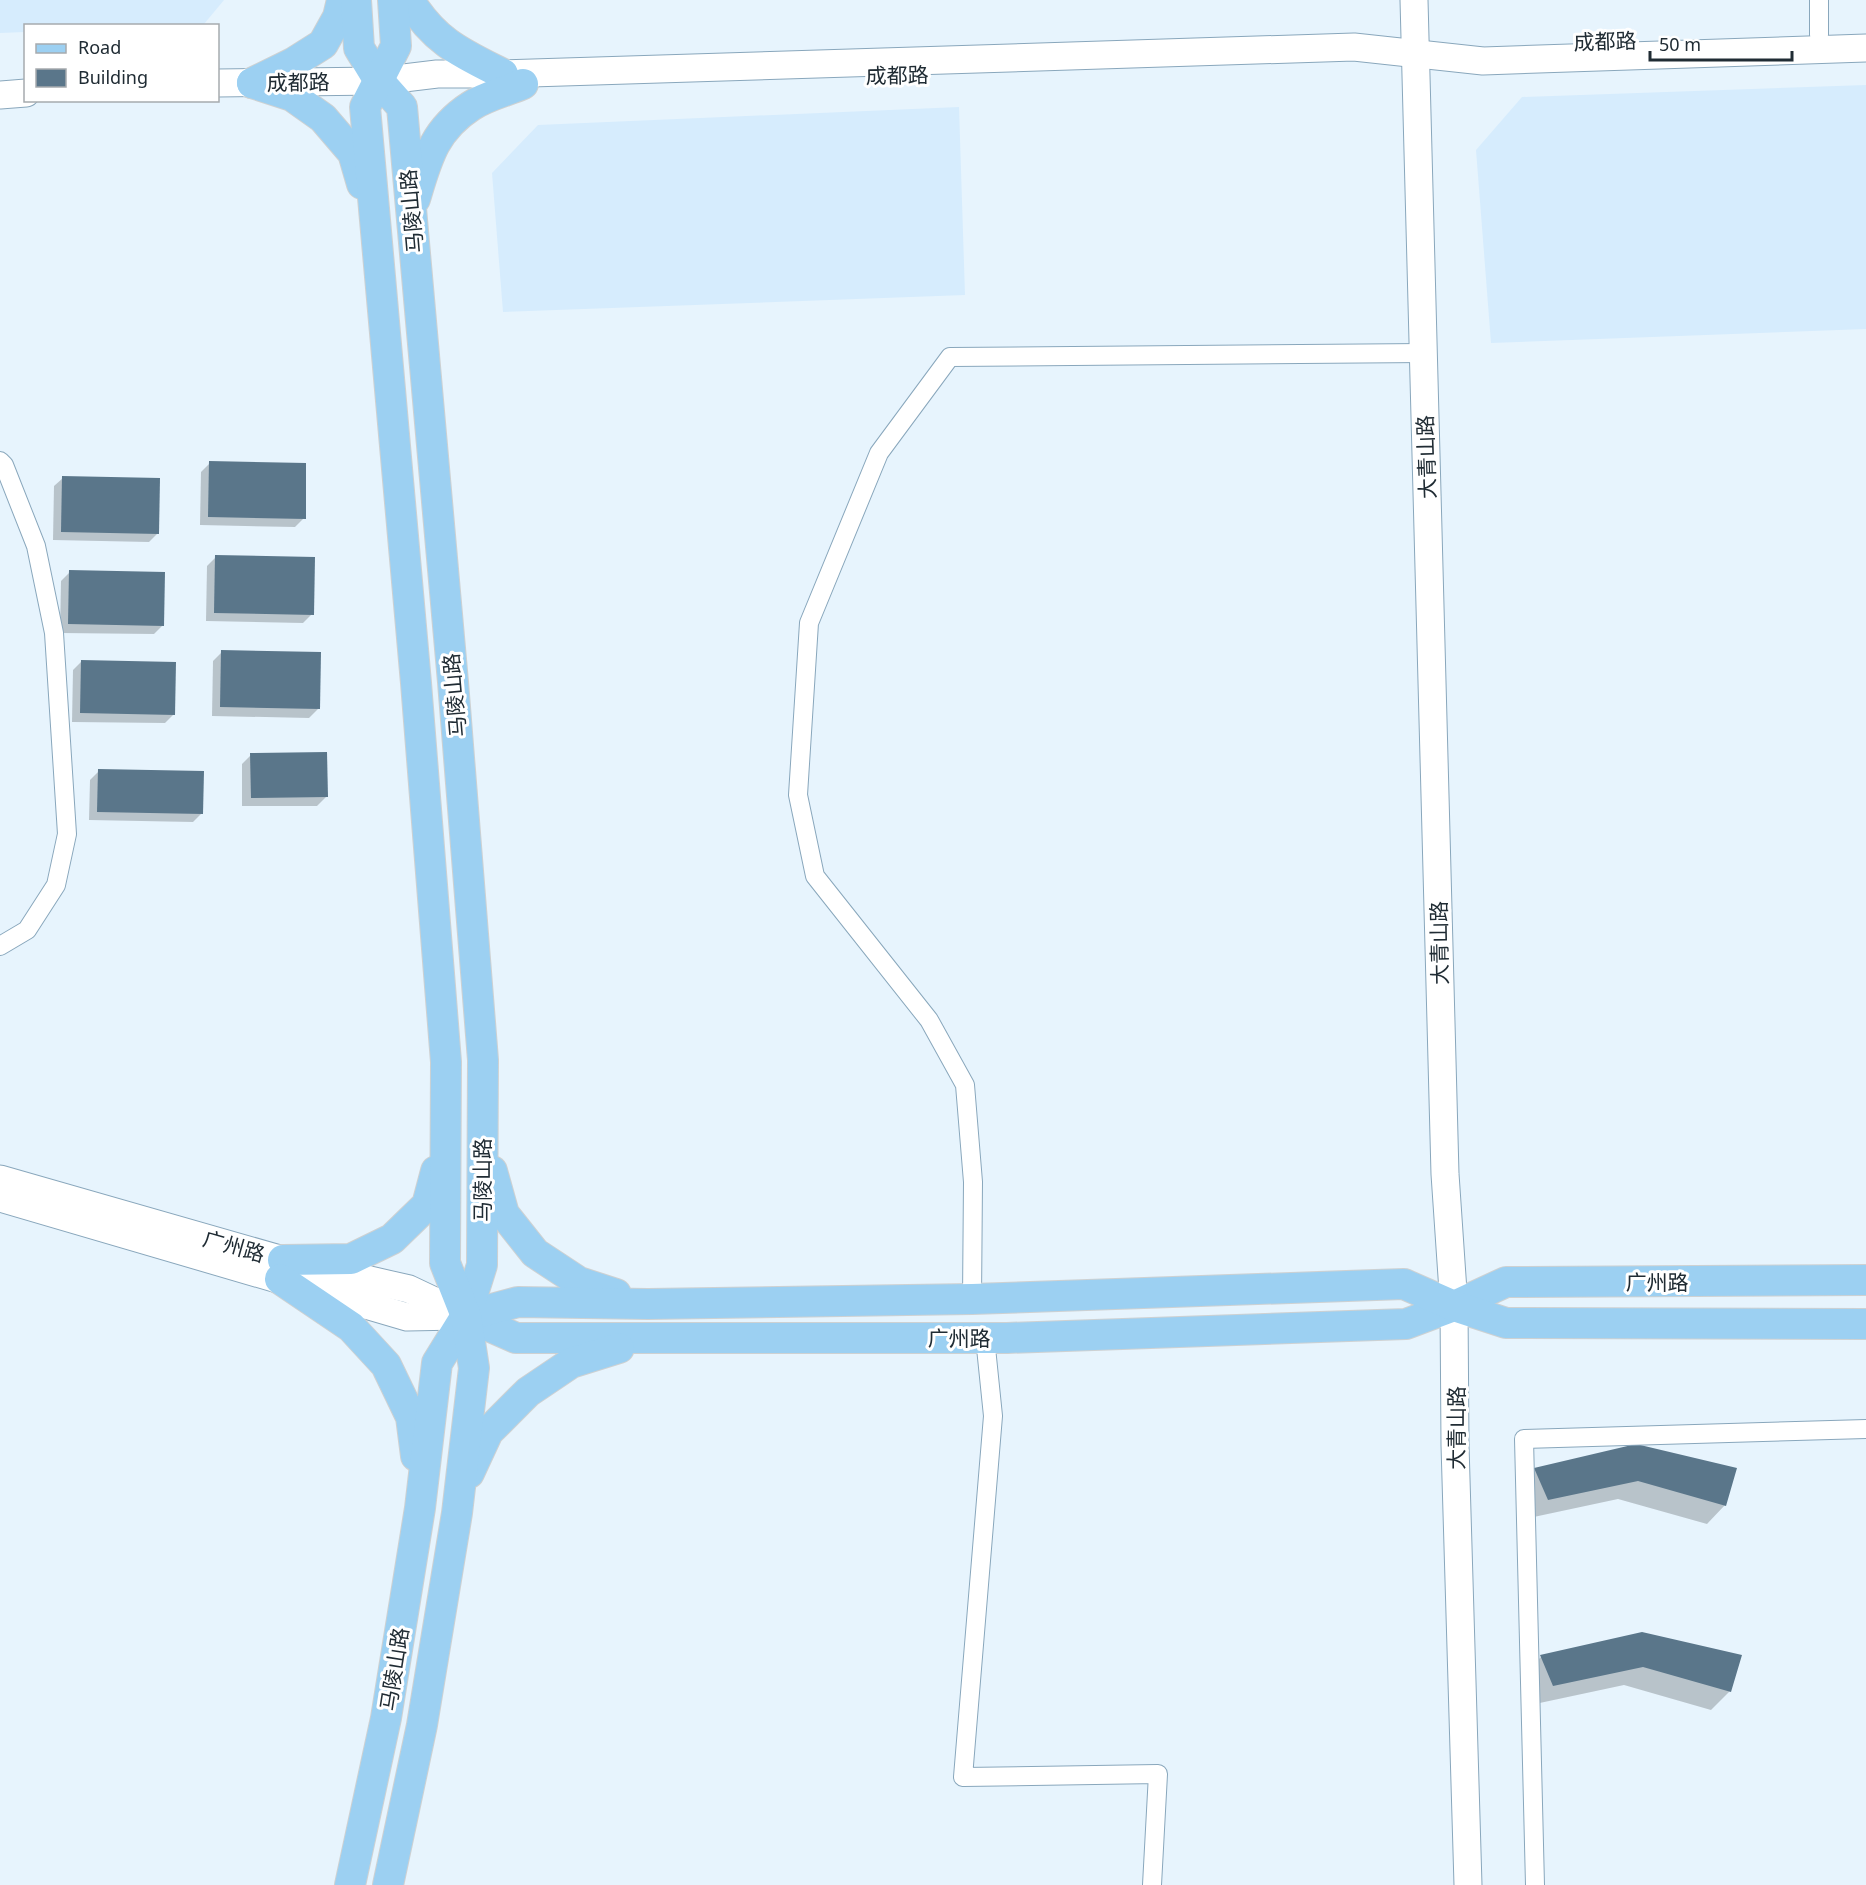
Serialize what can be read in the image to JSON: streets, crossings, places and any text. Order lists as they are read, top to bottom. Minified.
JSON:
{"streets":{"main road":["马陵山路","广州路"],"street":["成都路","大青山路"]},"crossings":[["成都路","马陵山路"],["成都路","大青山路"],["马陵山路","广州路"],["大青山路","广州路"]],"legend":["Road","Building"],"scale_bar":"50 m"}
